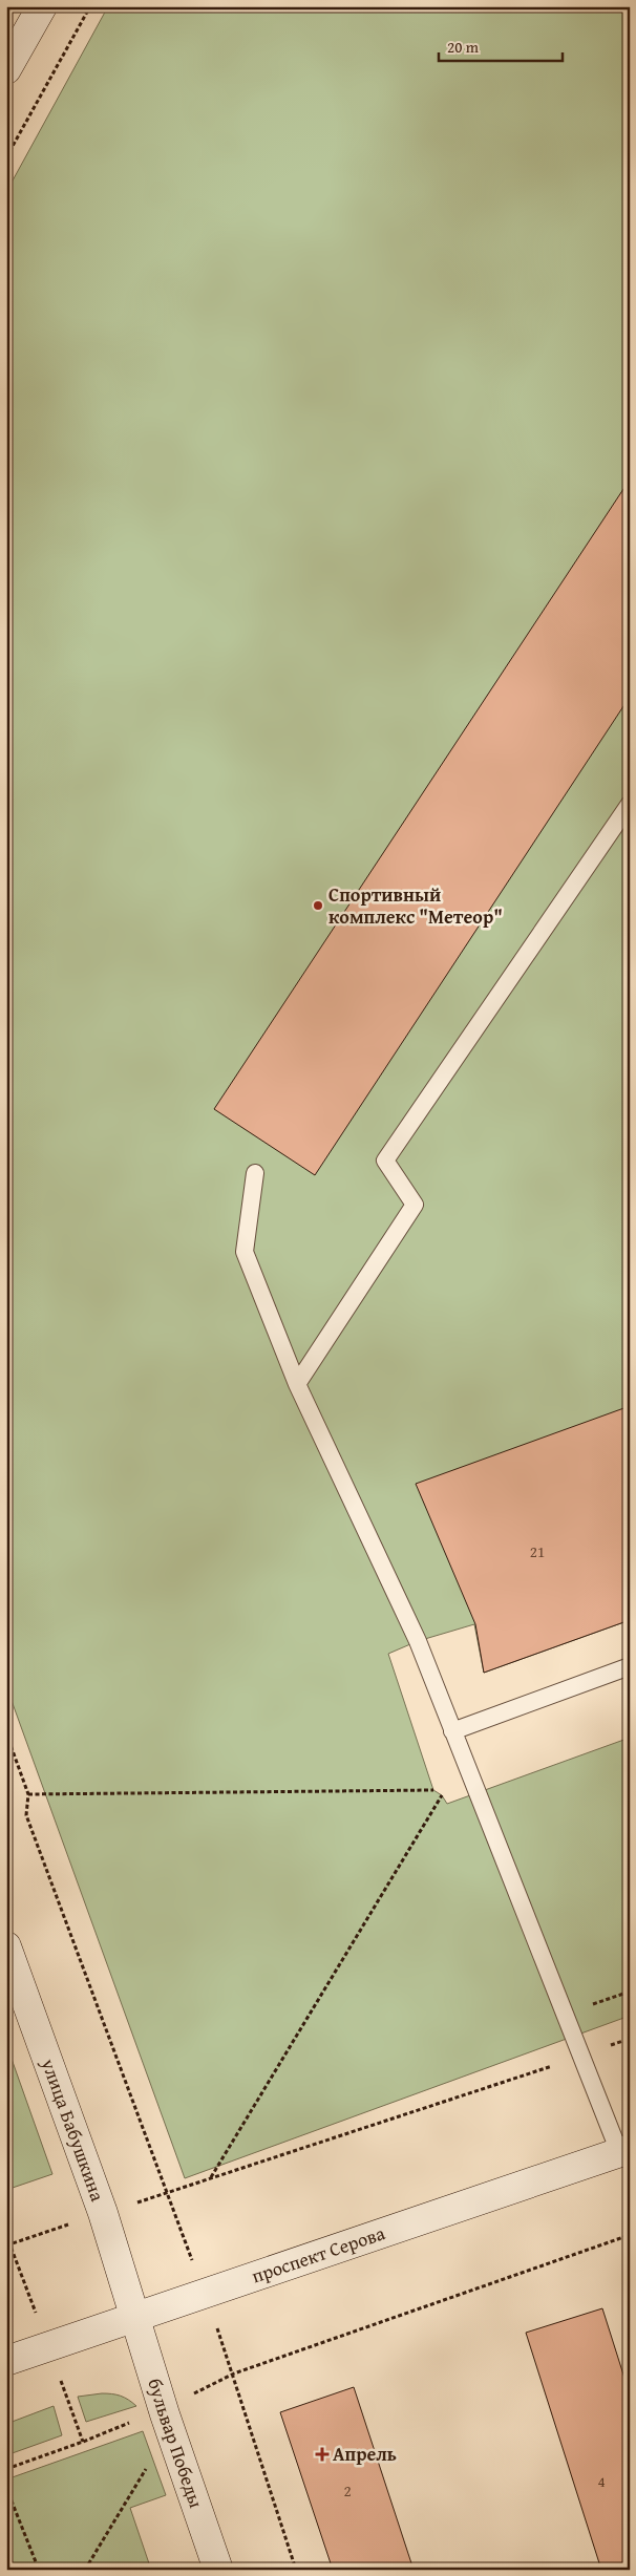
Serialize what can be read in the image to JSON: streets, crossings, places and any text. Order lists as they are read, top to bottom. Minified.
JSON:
{"streets":{"street":["улица Бабушкина","проспект Серова","бульвар Победы"]},"crossings":[["улица Бабушкина","проспект Серова"],["улица Бабушкина","бульвар Победы"],["проспект Серова","бульвар Победы"]],"places":{"other":["Спортивный комплекс \"Метеор\""],"health":["Апрель"]},"house_numbers":["21","4","2"],"scale_bar":"20 m"}
